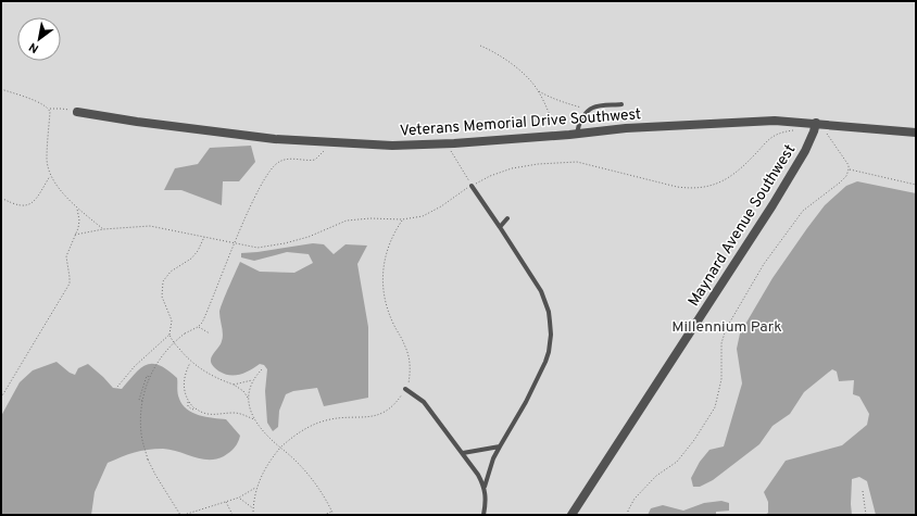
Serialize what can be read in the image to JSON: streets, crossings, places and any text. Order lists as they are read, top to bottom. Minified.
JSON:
{"streets":{"street":["Veterans Memorial Drive Southwest","Maynard Avenue Southwest"]},"crossings":[["Veterans Memorial Drive Southwest","Maynard Avenue Southwest"]],"parks":["Millennium Park"],"north":"bottom left"}
